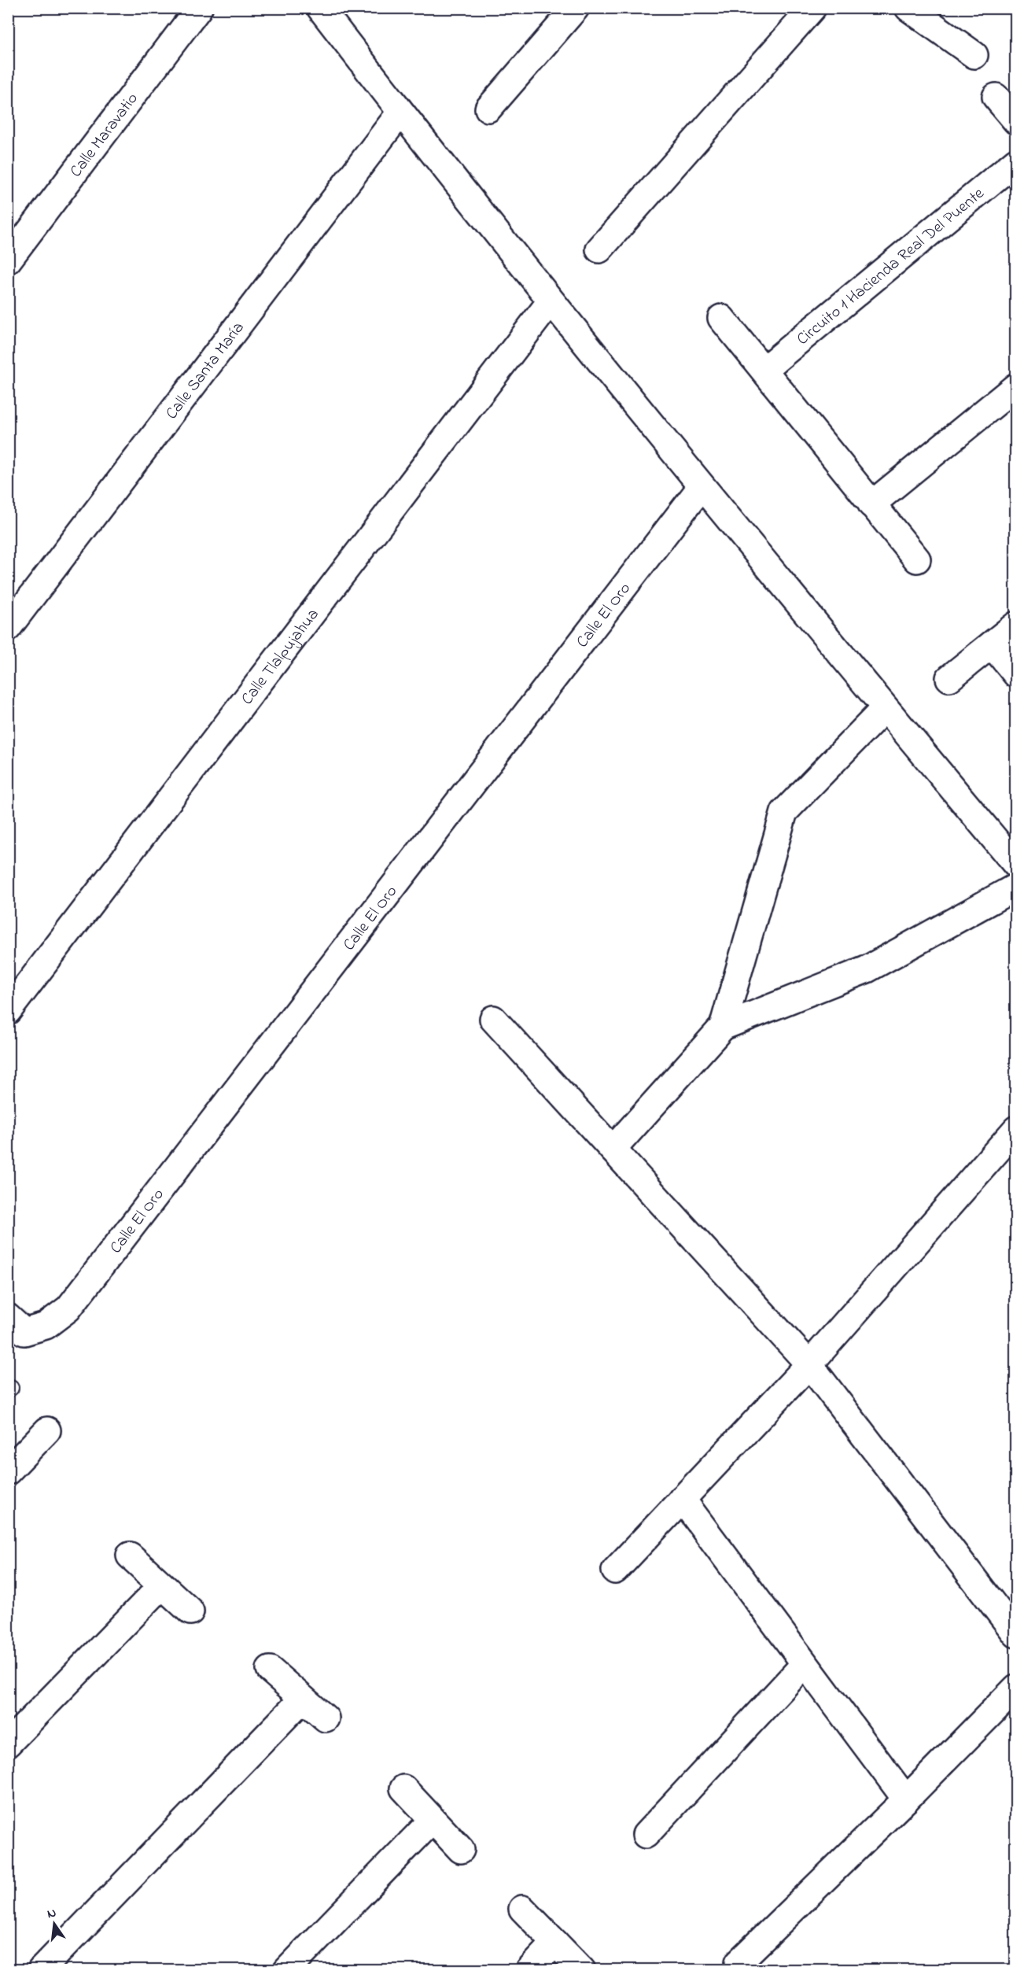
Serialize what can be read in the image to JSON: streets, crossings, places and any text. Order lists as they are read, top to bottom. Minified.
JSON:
{"streets":{"street":["Calle Maravatio","Circuito 1 Hacienda Real Del Puente","Calle Santa María","Calle El Oro","Calle Tlalpujahua"]},"north":"top"}
